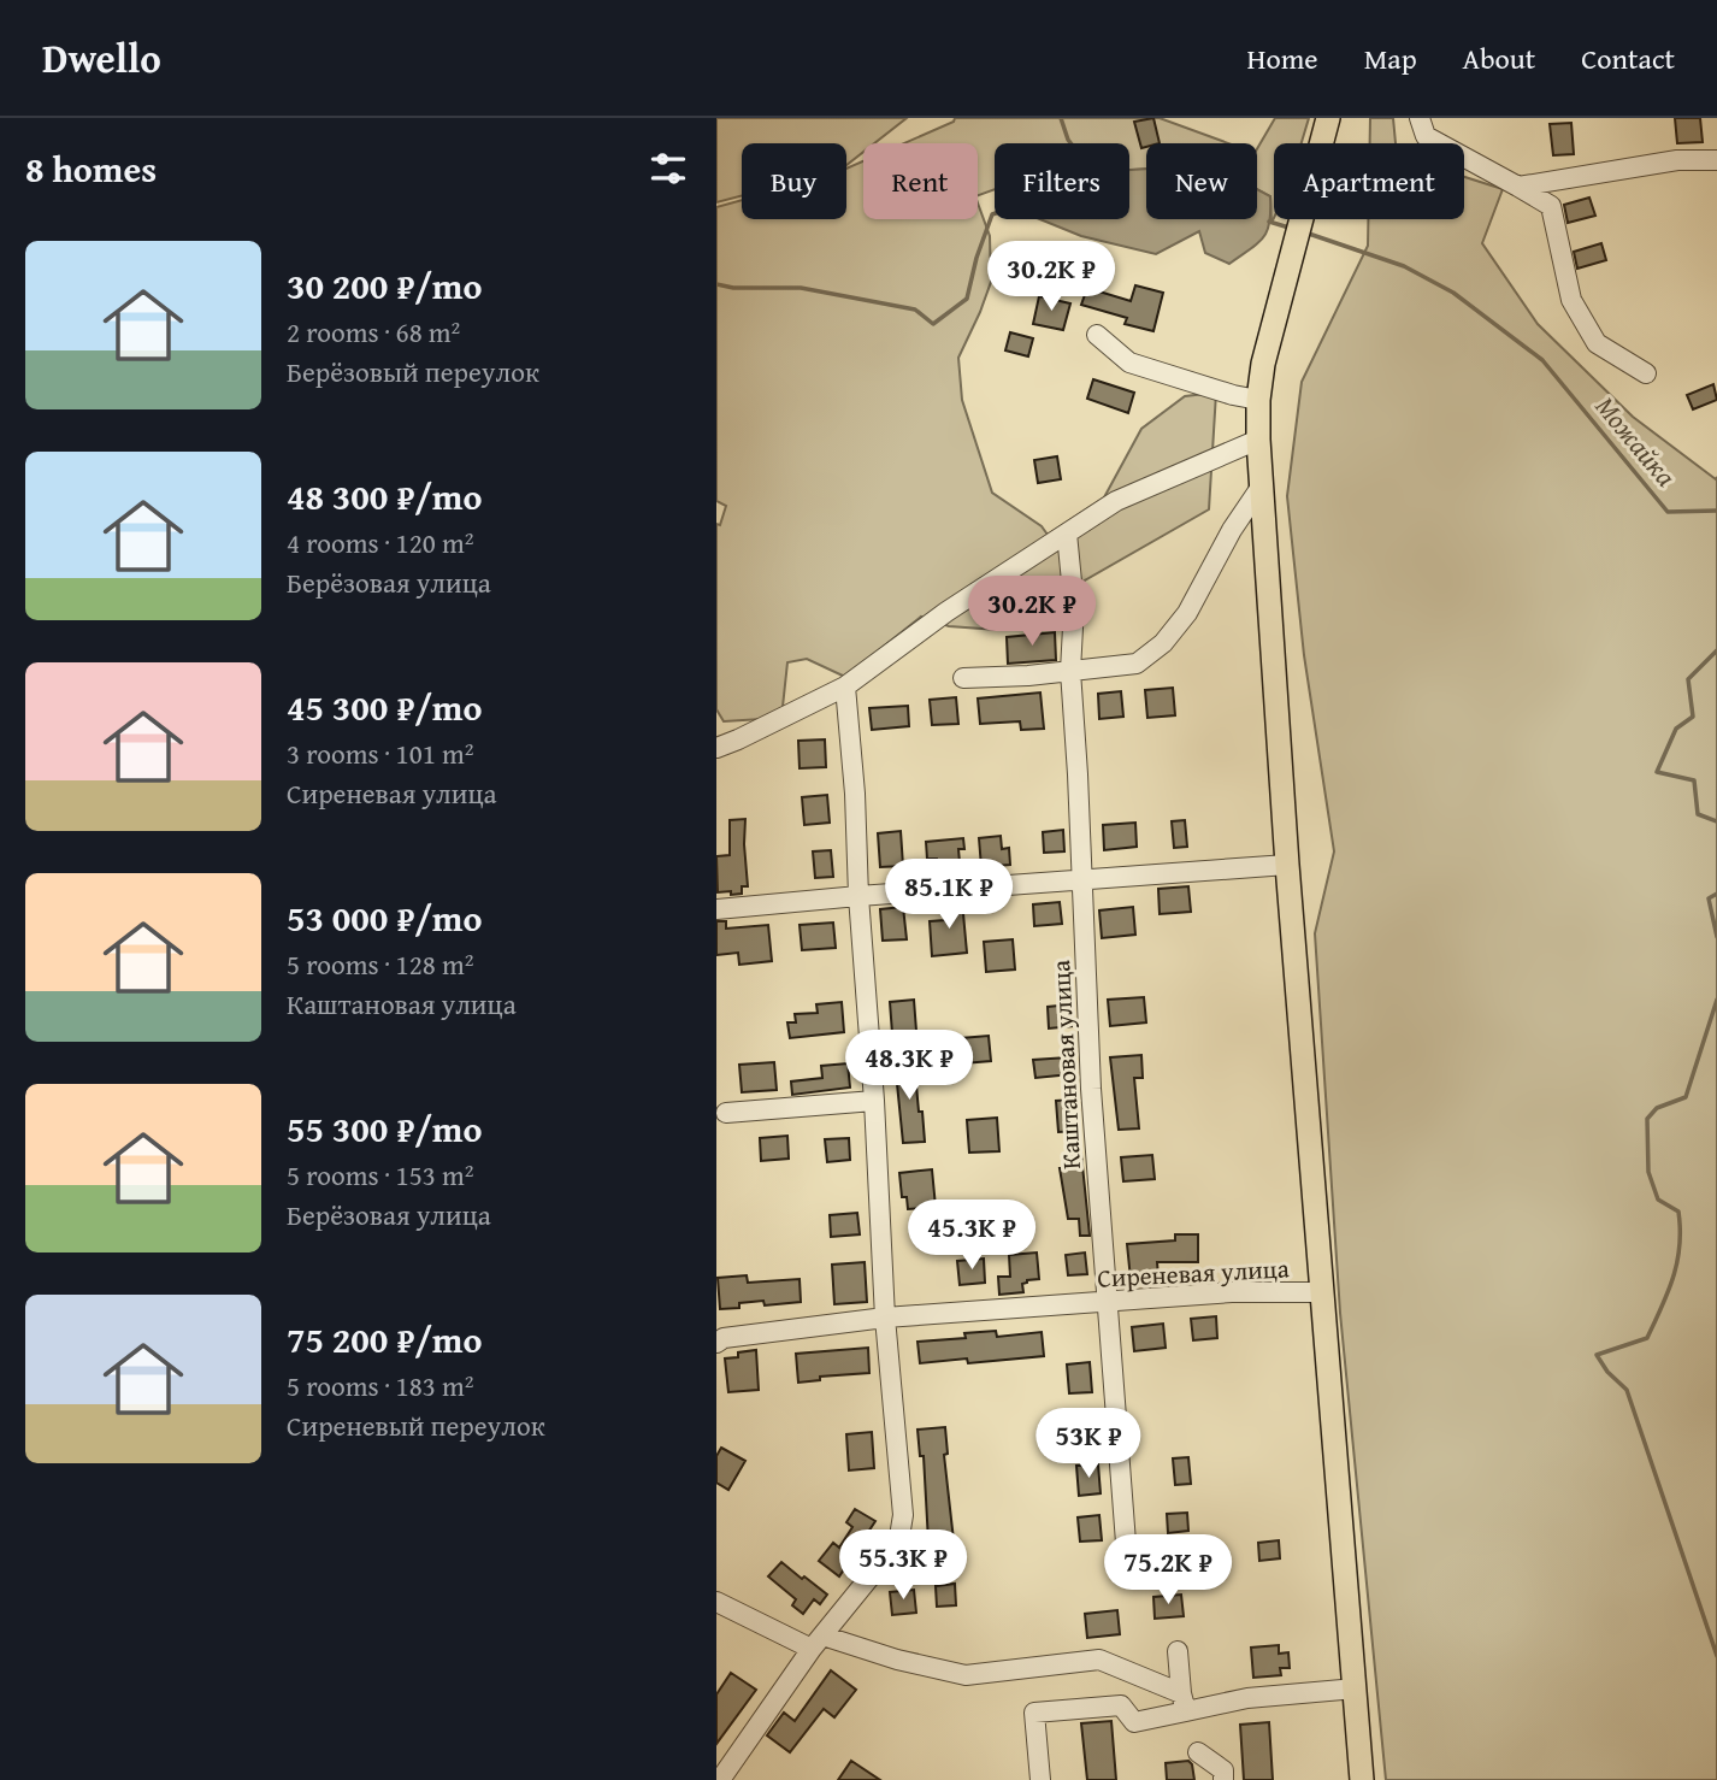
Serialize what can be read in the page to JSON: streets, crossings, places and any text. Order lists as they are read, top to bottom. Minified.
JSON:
{"streets":{"street":["Каштановая улица","Сиреневая улица"]},"crossings":[["Каштановая улица","Сиреневая улица"]],"water":["Можайка"],"page":{"header":"Dwello","nav":["Home","Map","About","Contact"],"heading":"8 homes","chip":["Buy","Rent","Filters","New","Apartment"],"list":[{"name":"30 200 ₽/mo","note":"2 rooms · 68 m² · Берёзовый переулок"},{"name":"48 300 ₽/mo","note":"4 rooms · 120 m² · Берёзовая улица"},{"name":"45 300 ₽/mo","note":"3 rooms · 101 m² · Сиреневая улица"},{"name":"53 000 ₽/mo","note":"5 rooms · 128 m² · Каштановая улица"},{"name":"55 300 ₽/mo","note":"5 rooms · 153 m² · Берёзовая улица"},{"name":"75 200 ₽/mo","note":"5 rooms · 183 m² · Сиреневый переулок"}],"price":["30.2K ₽","30.2K ₽","85.1K ₽","48.3K ₽","45.3K ₽","53K ₽","55.3K ₽","75.2K ₽"]}}
